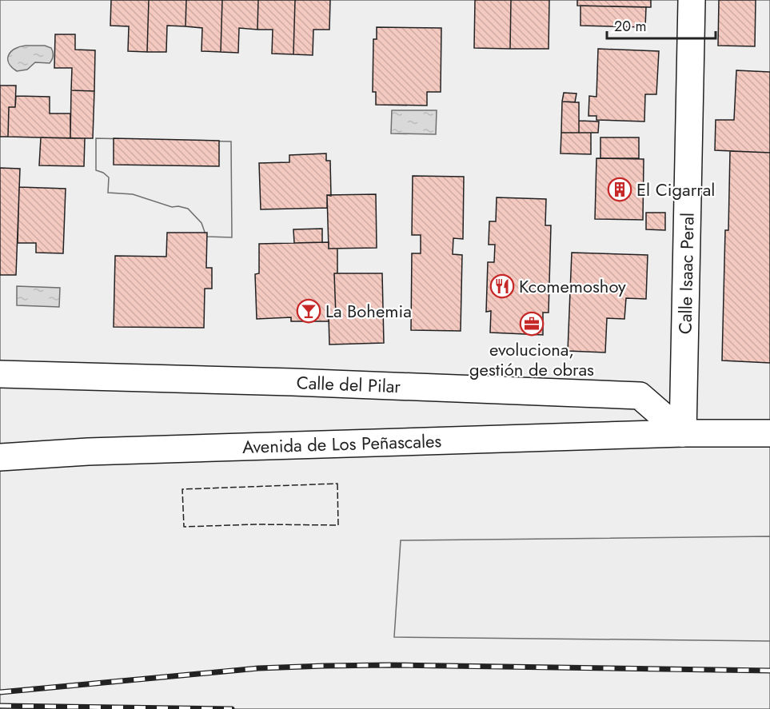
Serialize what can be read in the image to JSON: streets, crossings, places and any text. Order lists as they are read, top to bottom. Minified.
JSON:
{"streets":{"street":["Calle Isaac Peral","Calle del Pilar","Avenida de Los Peñascales"]},"crossings":[["Calle Isaac Peral","Calle del Pilar"],["Calle Isaac Peral","Avenida de Los Peñascales"],["Calle del Pilar","Avenida de Los Peñascales"]],"places":{"building":["El Cigarral"],"restaurant":["Kcomemoshoy"],"bar":["La Bohemia"],"office":["evoluciona, gestión de obras"]},"scale_bar":"20 m"}
